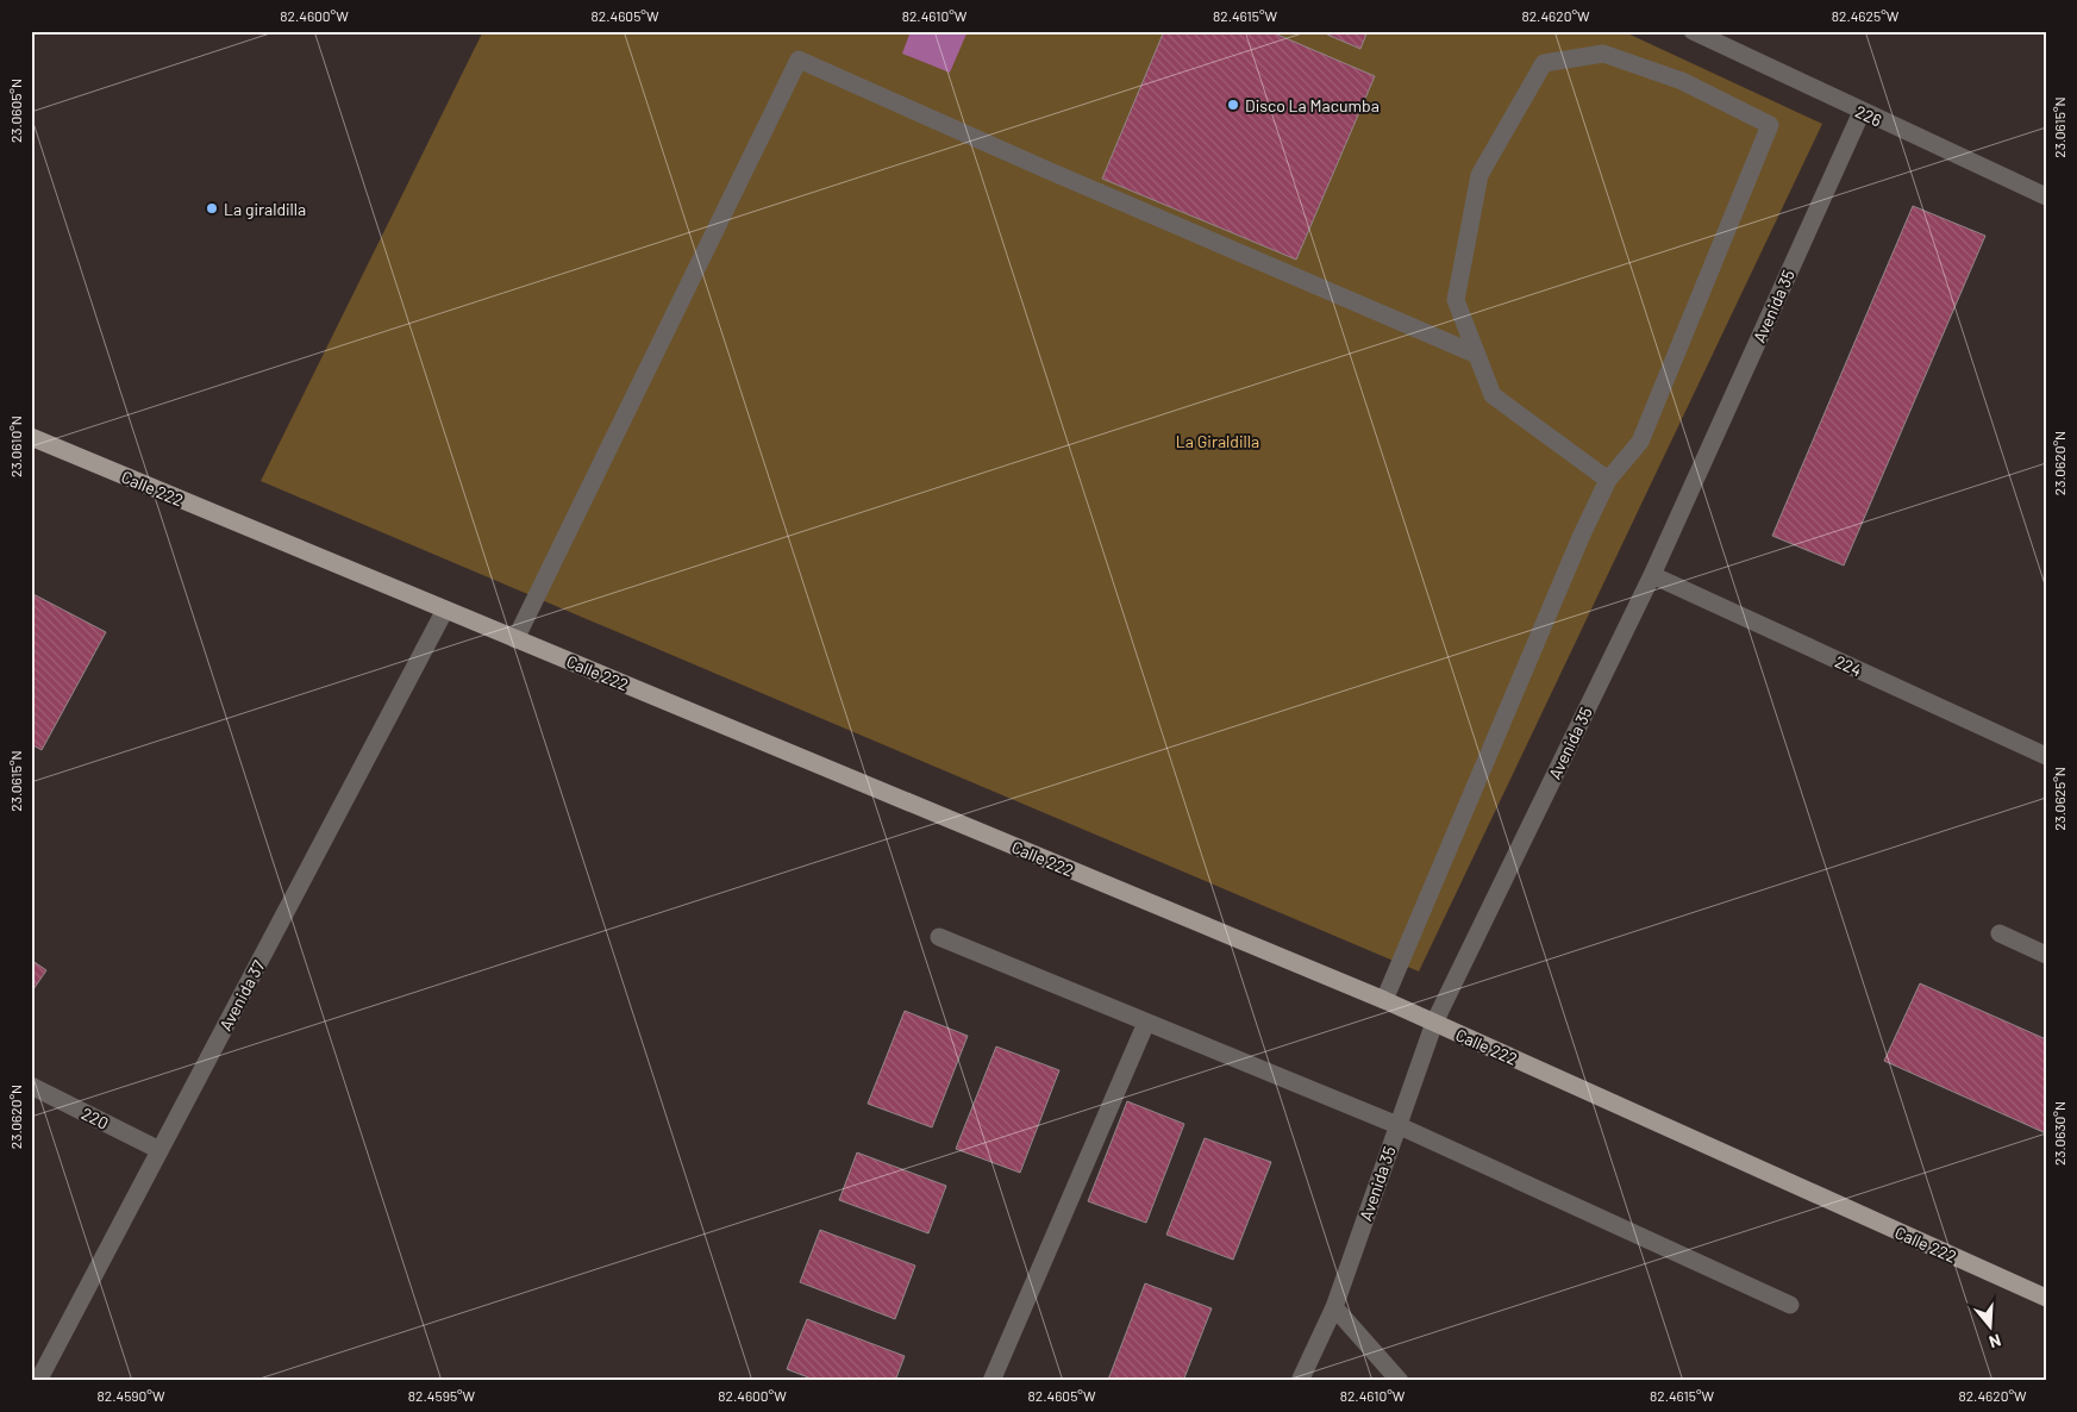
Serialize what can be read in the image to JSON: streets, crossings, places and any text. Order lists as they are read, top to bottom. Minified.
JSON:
{"streets":{"main road":["Calle 222"],"street":["226","Avenida 35","224","Avenida 37","220"]},"crossings":[["226","Avenida 35"],["Avenida 35","Calle 222"],["Avenida 35","224"],["Calle 222","Avenida 37"],["Avenida 37","220"]],"parks":["La Giraldilla"],"places":["Disco La Macumba","La giraldilla"],"north":"bottom","coordinates":["82.4600°W","82.4605°W","82.4610°W","82.4615°W","82.4620°W","82.4625°W","23.0605°N","23.0615°N","23.0610°N","23.0620°N","23.0625°N","23.0630°N","82.4590°W","82.4595°W"]}
